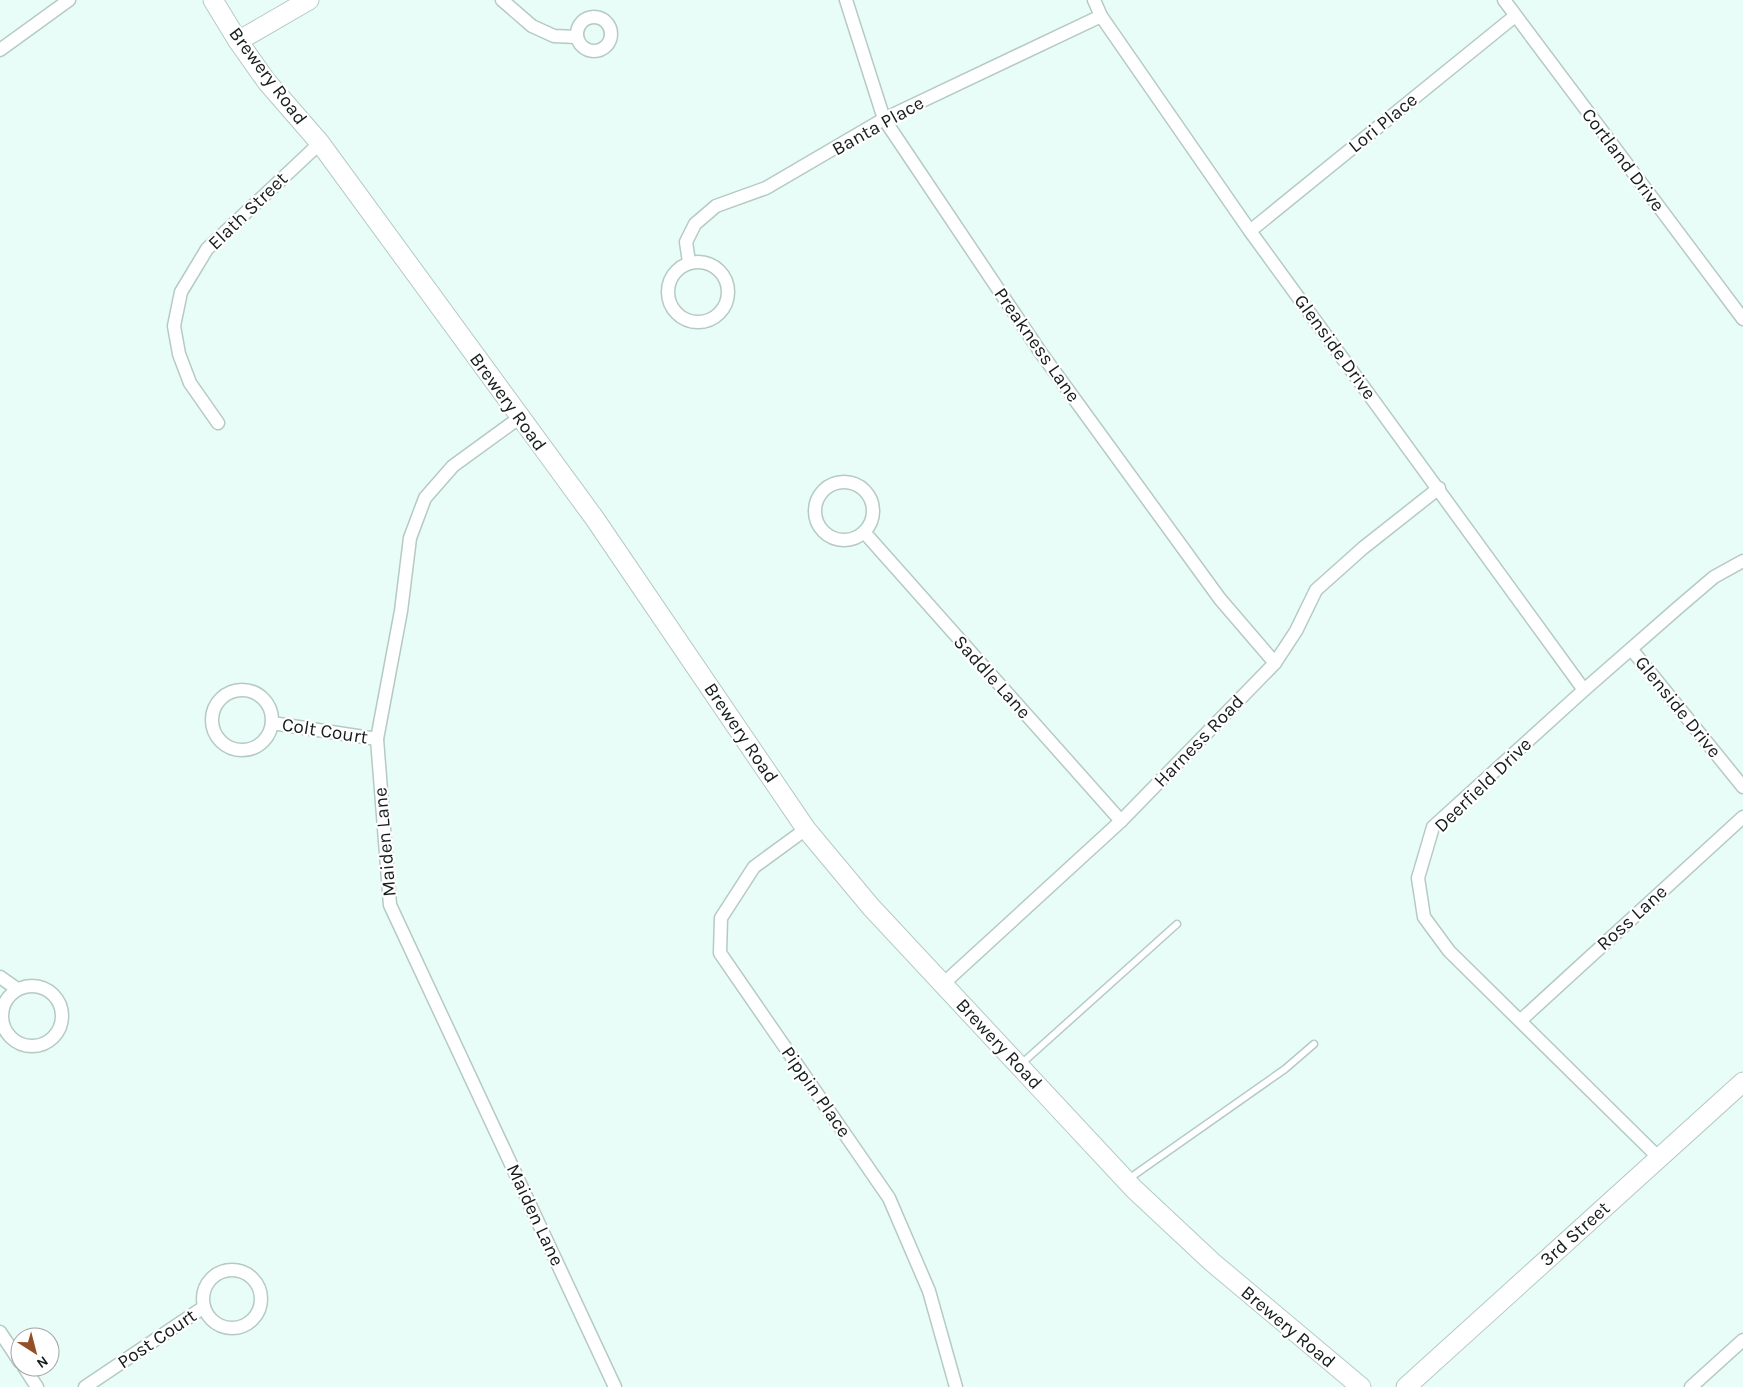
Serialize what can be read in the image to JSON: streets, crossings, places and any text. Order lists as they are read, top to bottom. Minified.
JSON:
{"streets":{"street":["Brewery Road","Lori Place","Banta Place","Cortland Drive","Elath Street","Preakness Lane","Glenside Drive","Saddle Lane","Colt Court","Harness Road","Deerfield Drive","Maiden Lane","Ross Lane","Pippin Place","3rd Street","Post Court"]},"crossings":[["Brewery Road","Elath Street"],["Brewery Road","Harness Road"],["Brewery Road","Maiden Lane"],["Brewery Road","Pippin Place"],["Lori Place","Cortland Drive"],["Lori Place","Glenside Drive"],["Banta Place","Preakness Lane"],["Banta Place","Glenside Drive"],["Preakness Lane","Harness Road"],["Glenside Drive","Harness Road"],["Glenside Drive","Deerfield Drive"],["Saddle Lane","Harness Road"],["Colt Court","Maiden Lane"],["Deerfield Drive","Ross Lane"],["Deerfield Drive","3rd Street"]],"north":"bottom right"}
